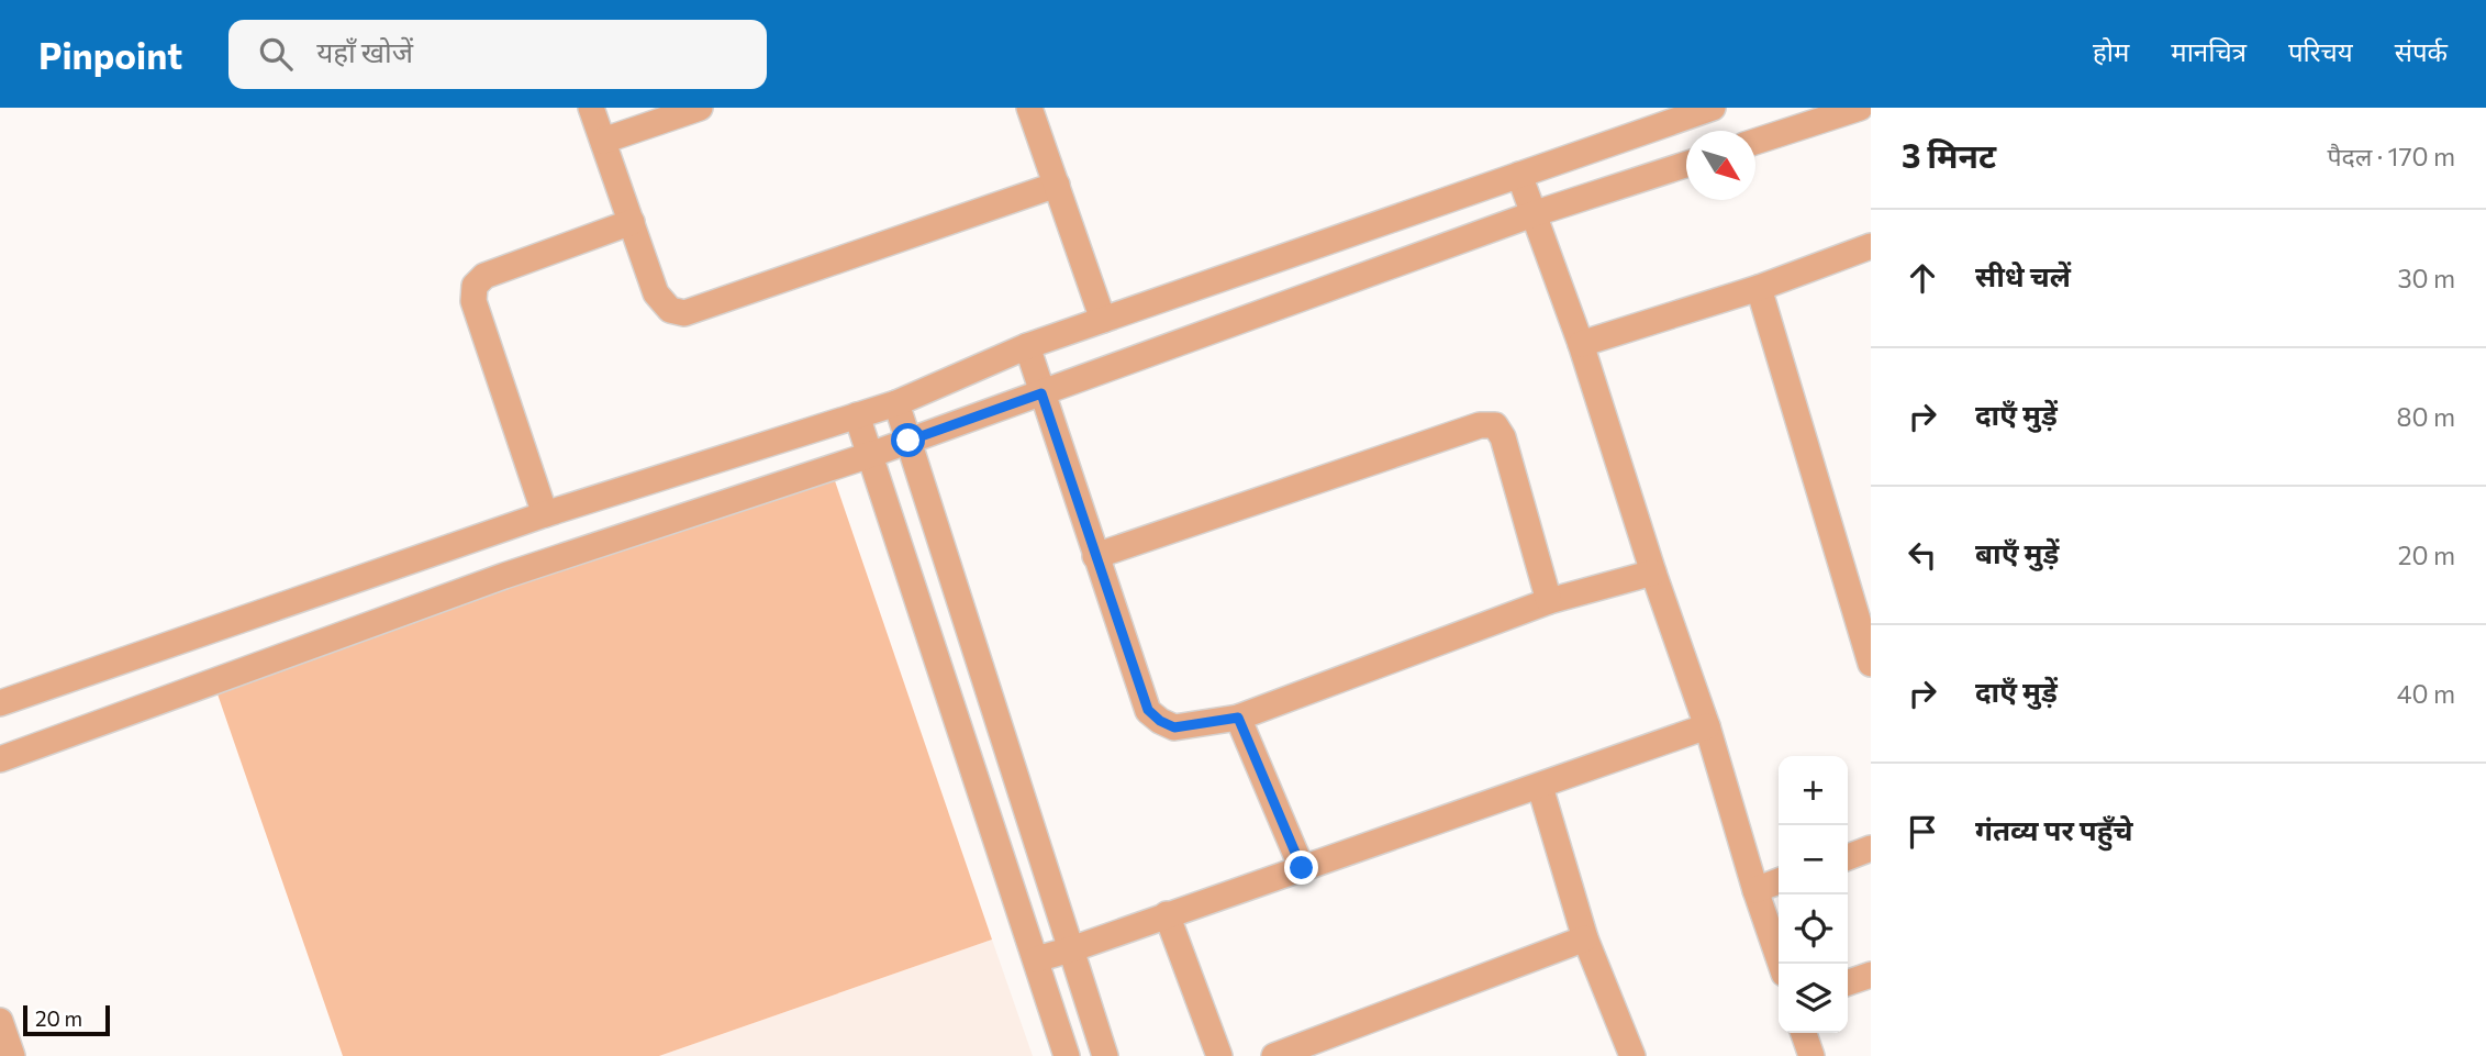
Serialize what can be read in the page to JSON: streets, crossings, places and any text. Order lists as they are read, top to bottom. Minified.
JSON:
{"scale_bar":"20 m","north":"bottom right","page":{"header":"Pinpoint","search":"यहाँ खोजें","nav":["होम","मानचित्र","परिचय","संपर्क"],"heading":["3 मिनट","पैदल · 170 m"],"list":[["सीधे चलें","30 m"],["दाएँ मुड़ें","80 m"],["बाएँ मुड़ें","20 m"],["दाएँ मुड़ें","40 m"],"गंतव्य पर पहुँचे"],"map_buttons":["+","−"],"scale":"20 m"}}
